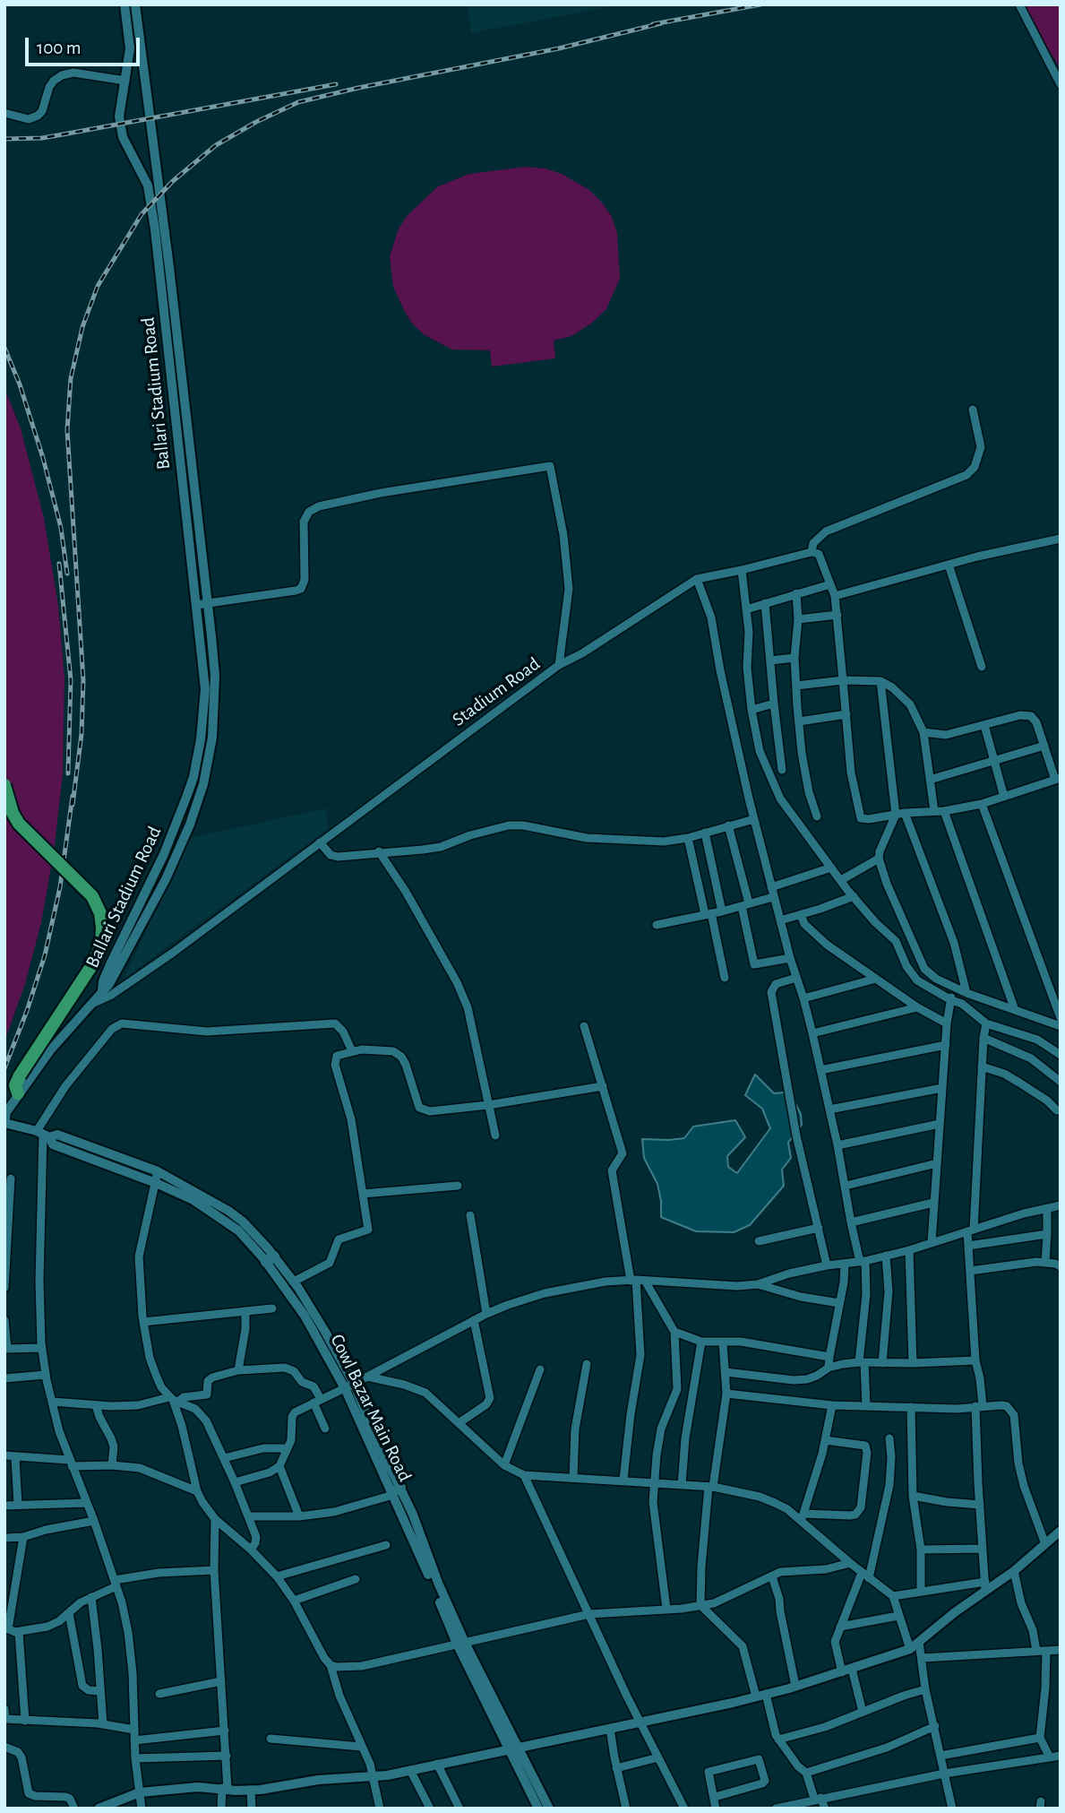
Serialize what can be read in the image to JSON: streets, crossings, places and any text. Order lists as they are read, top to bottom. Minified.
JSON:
{"streets":{"street":["Ballari Stadium Road","Stadium Road","Cowl Bazar Main Road"]},"crossings":[["Ballari Stadium Road","Stadium Road"]],"scale_bar":"100 m"}
